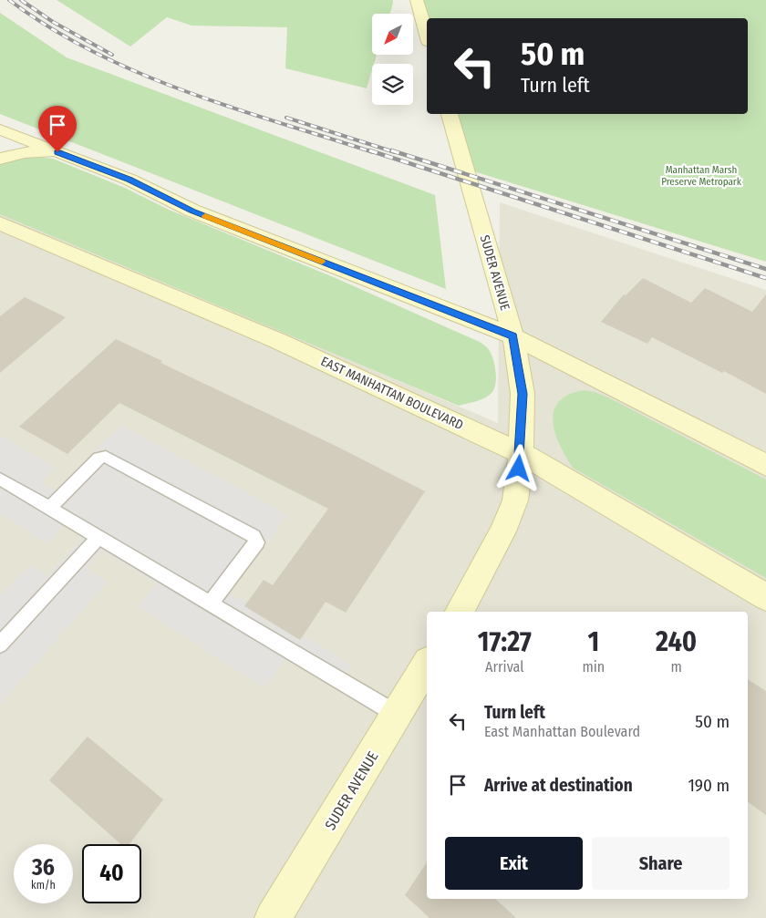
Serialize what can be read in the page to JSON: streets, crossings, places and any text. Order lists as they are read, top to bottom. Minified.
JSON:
{"streets":{"street":["SUDER AVENUE","EAST MANHATTAN BOULEVARD"]},"crossings":[["SUDER AVENUE","EAST MANHATTAN BOULEVARD"]],"parks":["Manhattan Marsh Preserve Metropark"],"north":"bottom left","page":{"turn":["50 m","Turn left"],"eta":["17:27","Arrival","1","min","240","m"],"list":[{"name":"Turn left","note":"East Manhattan Boulevard","value":"50 m"},{"name":"Arrive at destination","value":"190 m"}],"buttons":["Exit","Share"],"speed":"36 km/h","limit":"40"}}
